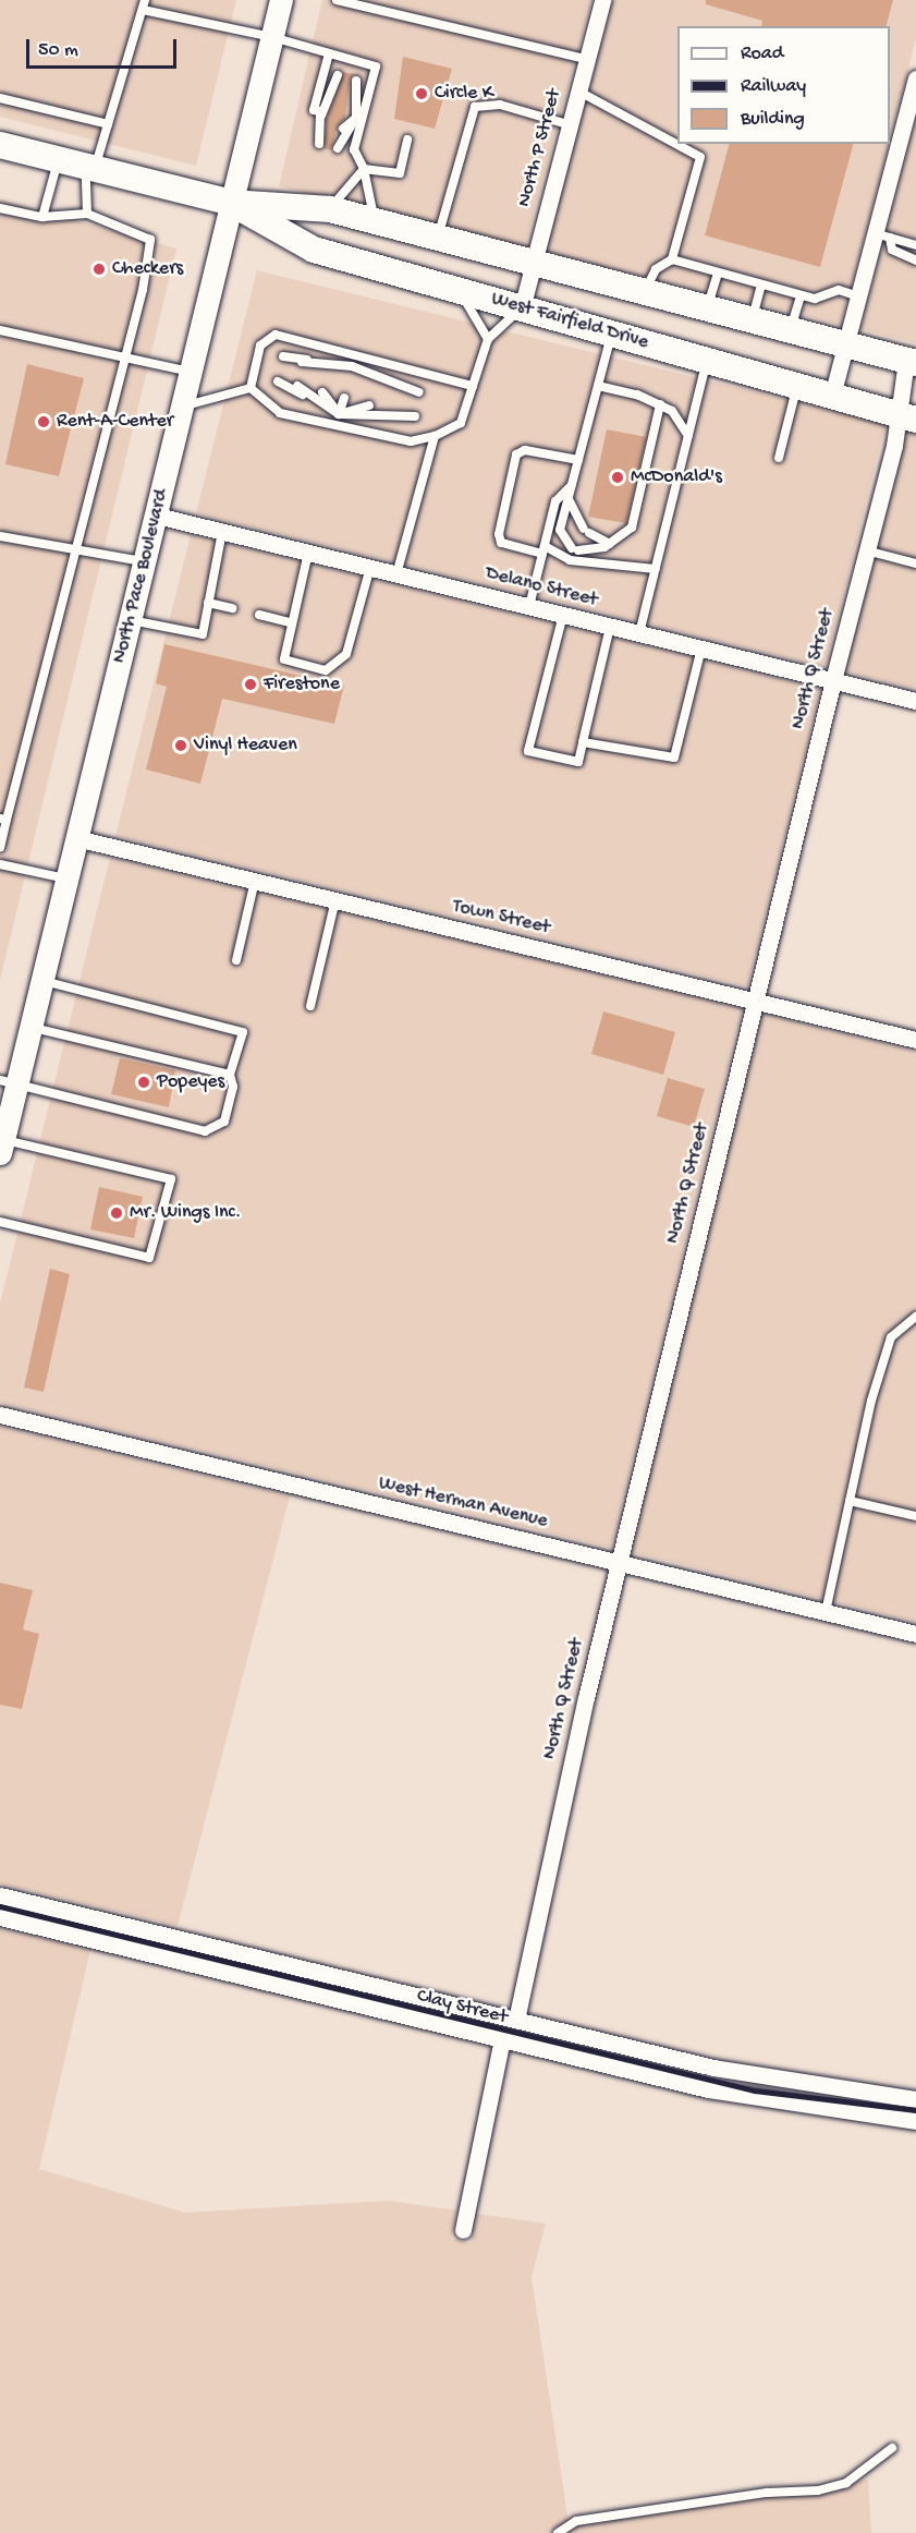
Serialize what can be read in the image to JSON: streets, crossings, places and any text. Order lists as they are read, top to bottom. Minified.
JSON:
{"streets":{"main road":["West Fairfield Drive","North Pace Boulevard"],"street":["North P Street","Delano Street","North Q Street","Town Street","West Herman Avenue","Clay Street"]},"crossings":[["North P Street","West Fairfield Drive"],["West Fairfield Drive","North Pace Boulevard"],["West Fairfield Drive","North Q Street"],["North Pace Boulevard","Delano Street"],["North Pace Boulevard","Town Street"],["Delano Street","North Q Street"],["North Q Street","Town Street"],["North Q Street","West Herman Avenue"],["North Q Street","Clay Street"]],"places":["Circle K","Checkers","Rent-A-Center","McDonald's","Firestone","Vinyl Heaven","Popeyes","Mr. Wings Inc."],"legend":["Road","Railway","Building"],"scale_bar":"50 m"}
